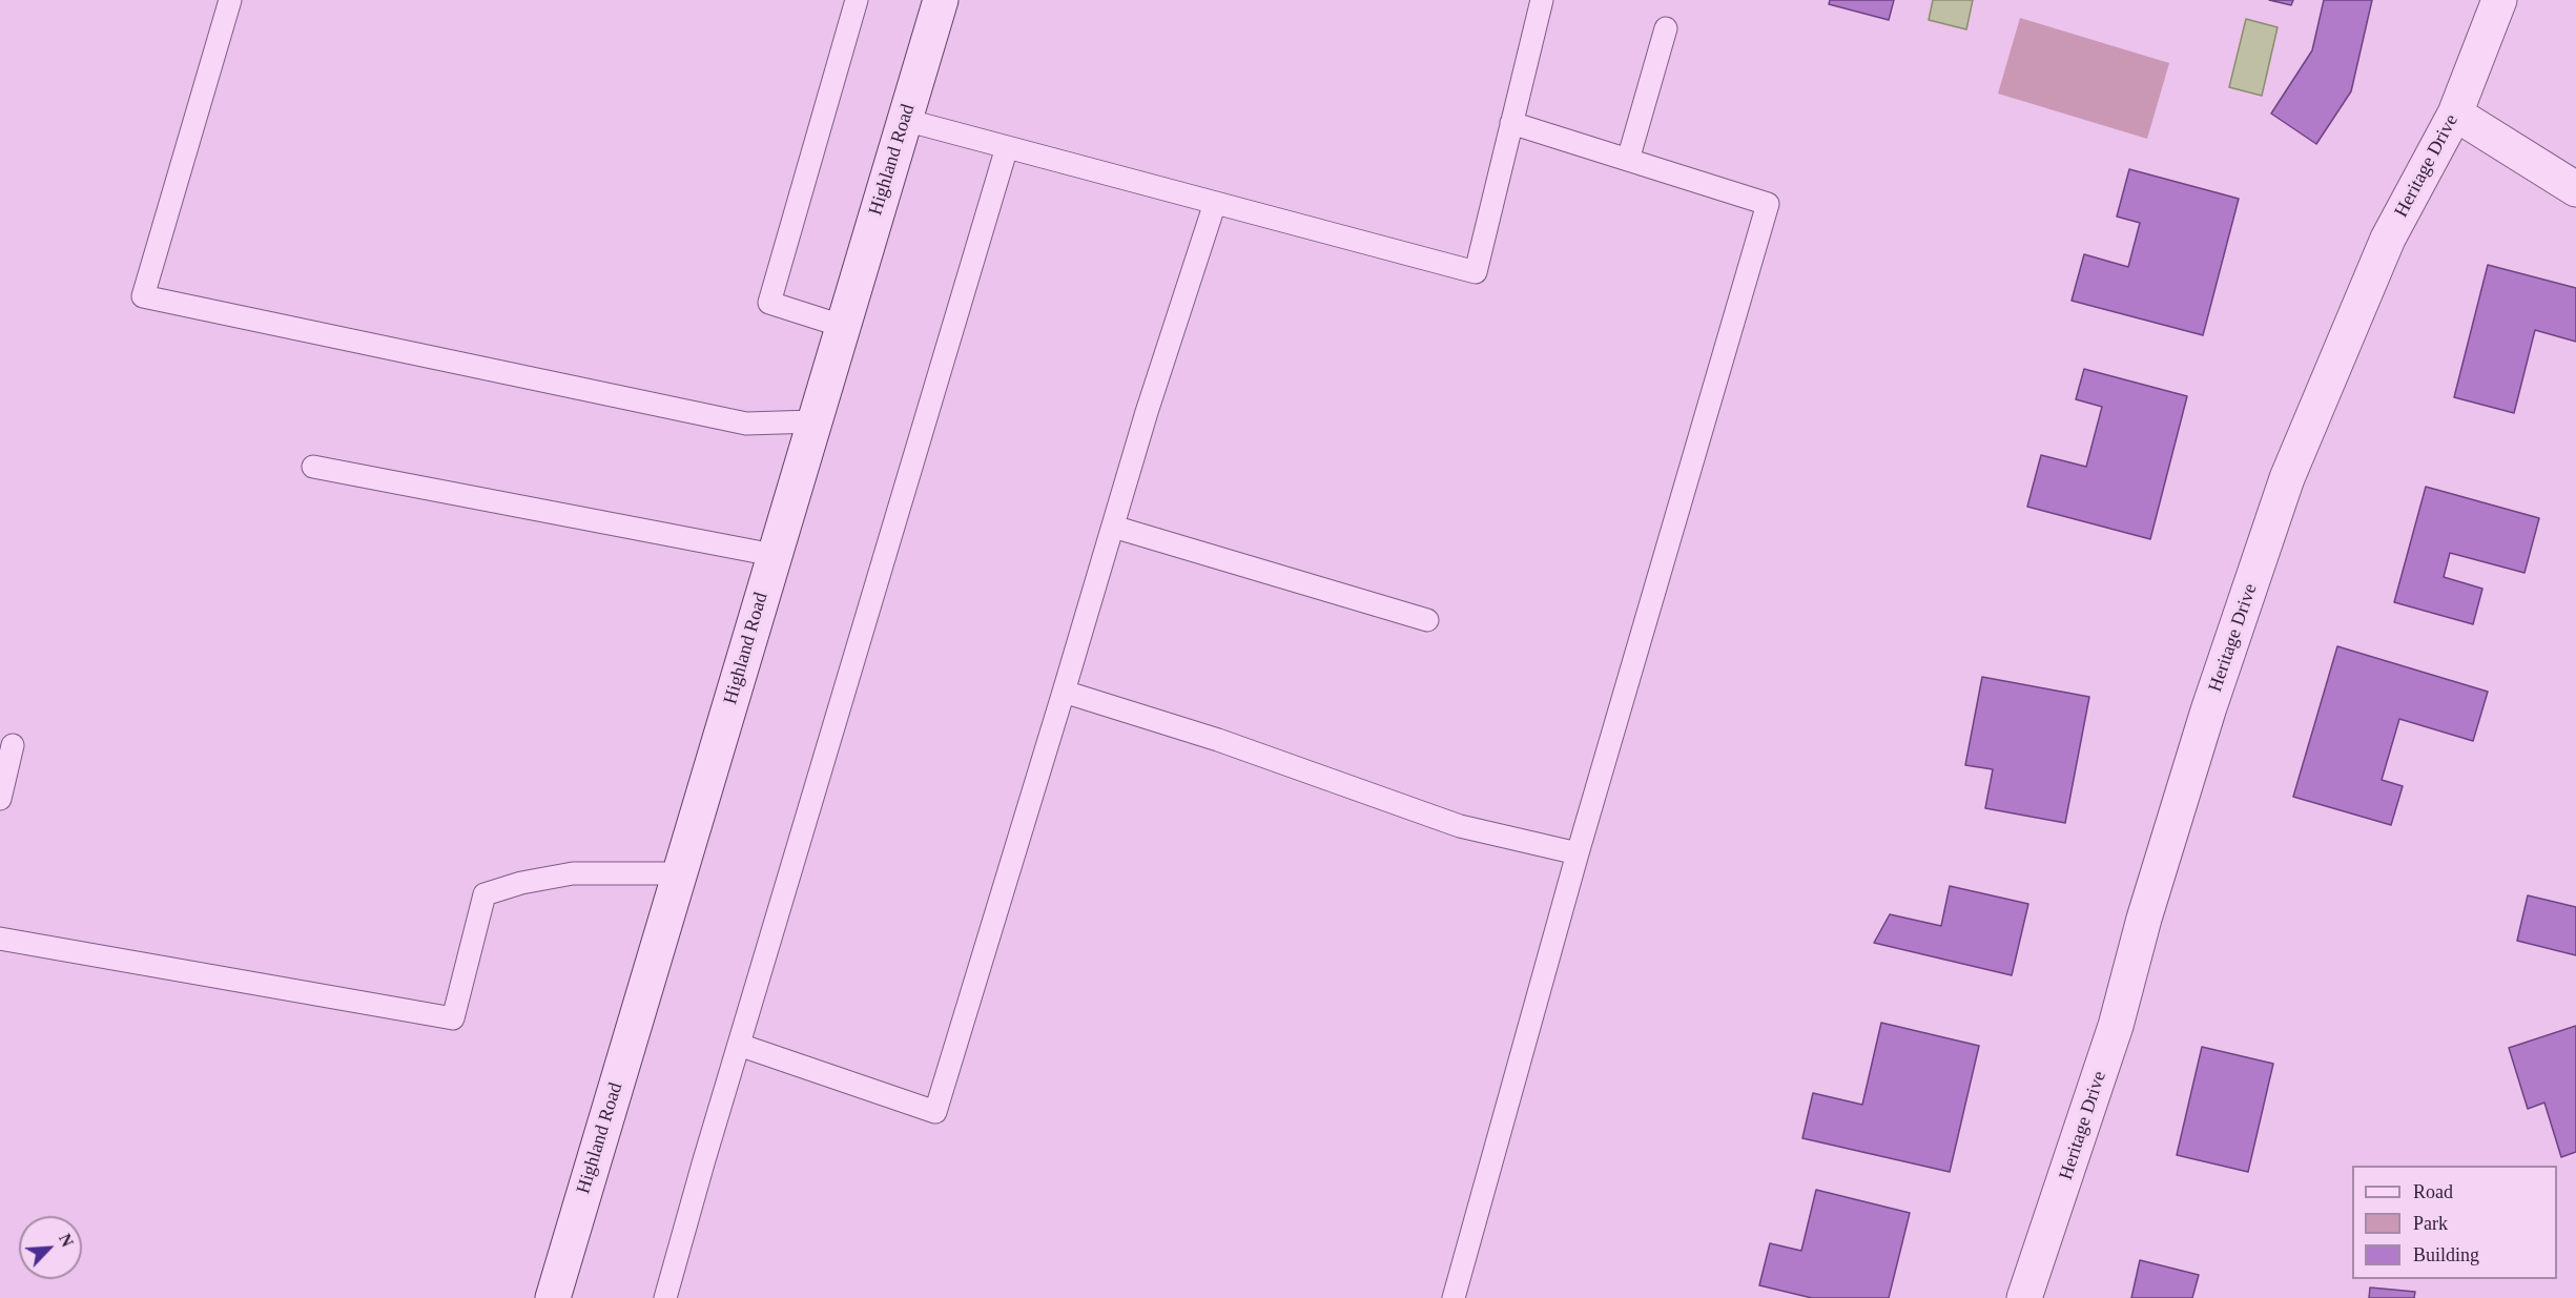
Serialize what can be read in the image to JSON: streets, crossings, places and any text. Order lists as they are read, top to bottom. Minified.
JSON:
{"streets":{"street":["Highland Road","Heritage Drive"]},"legend":["Road","Park","Building"],"north":"top right"}
